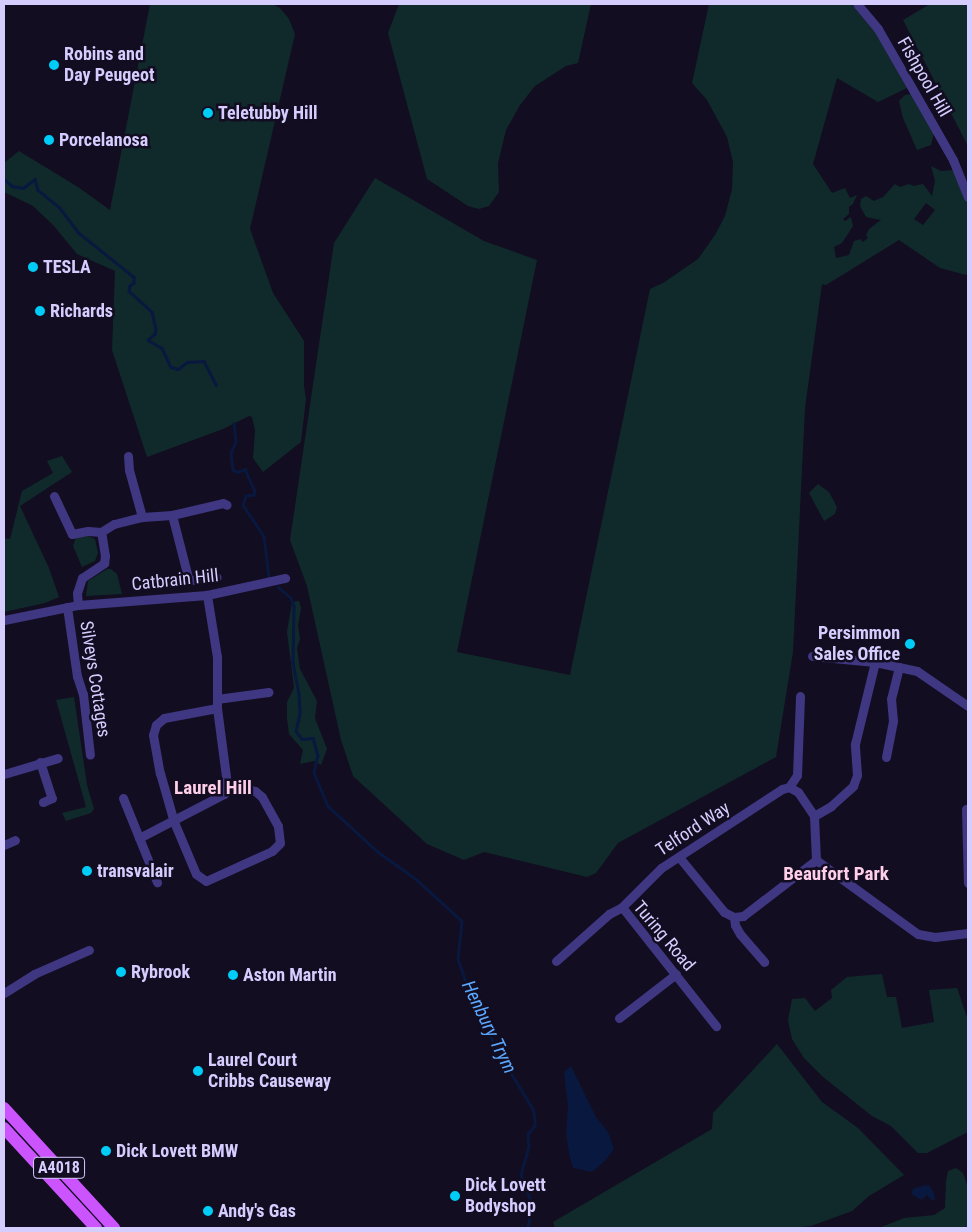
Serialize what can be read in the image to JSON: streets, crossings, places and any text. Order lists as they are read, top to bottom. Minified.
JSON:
{"streets":{"main road":["A4018"],"street":["Fishpool Hill","Catbrain Hill","Silveys Cottages","Telford Way","Turing Road"]},"crossings":[["Catbrain Hill","Silveys Cottages"],["Telford Way","Turing Road"]],"districts":["Laurel Hill","Beaufort Park"],"water":["Henbury Trym"],"places":["Robins and Day Peugeot","Teletubby Hill","Porcelanosa","TESLA","Richards","Persimmon Sales Office","transvalair","Rybrook","Aston Martin","Laurel Court Cribbs Causeway","Dick Lovett BMW","Dick Lovett Bodyshop","Andy's Gas"]}
